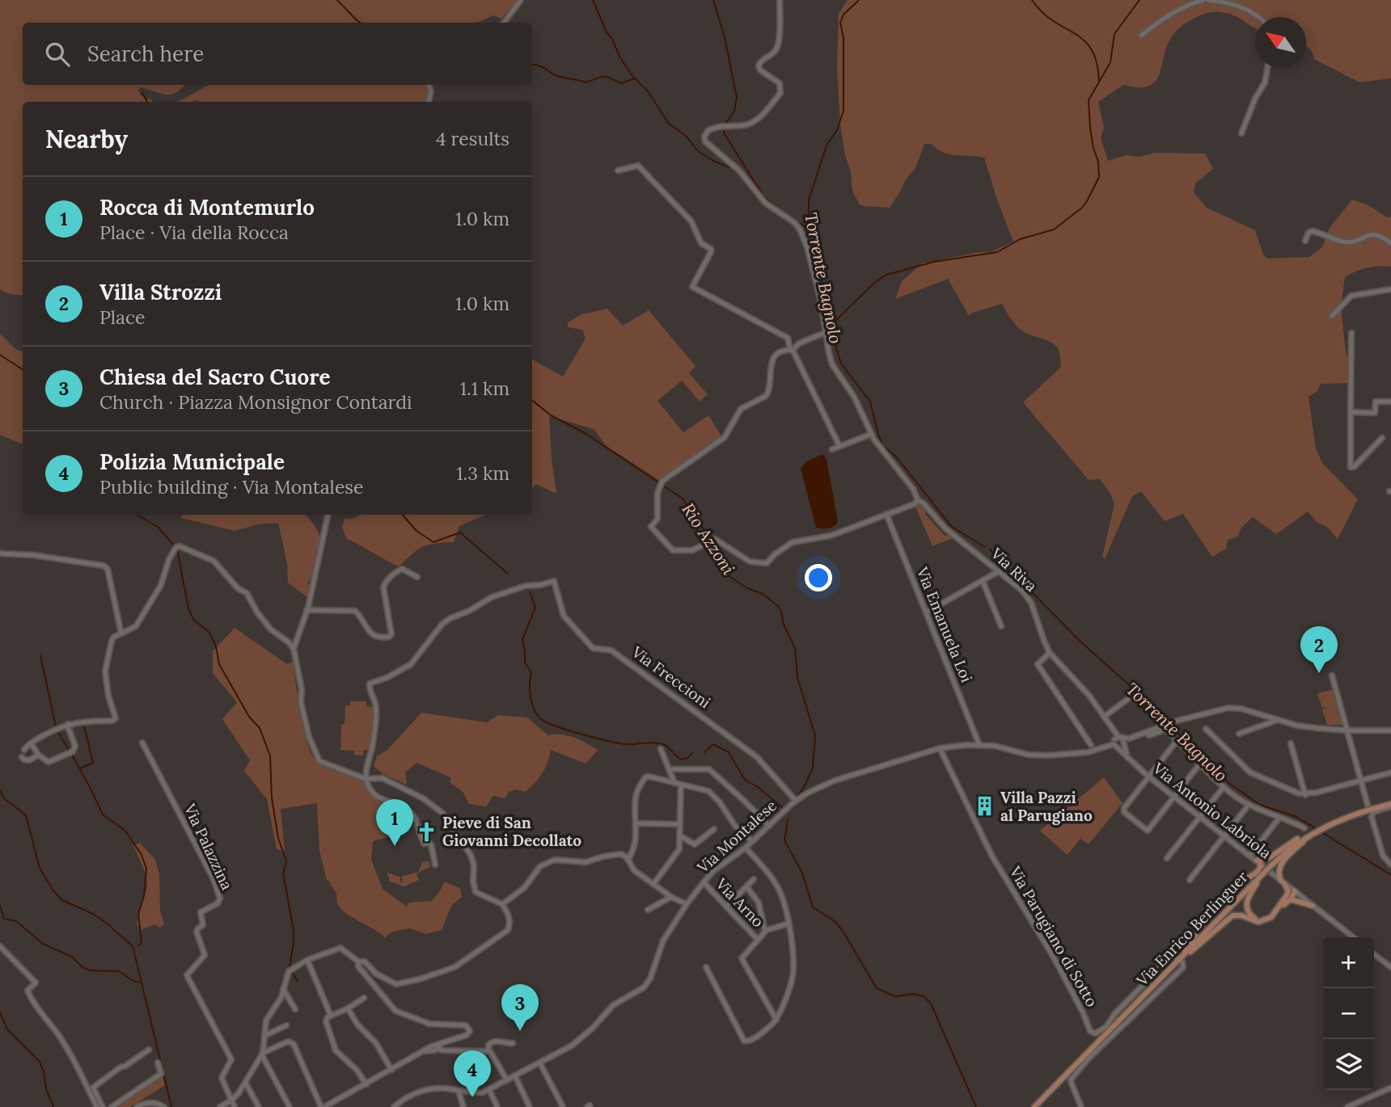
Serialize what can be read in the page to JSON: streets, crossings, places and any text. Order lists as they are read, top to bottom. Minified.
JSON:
{"streets":{"main road":["Via Enrico Berlinguer"],"street":["Via Riva","Via Emanuela Loi","Via Freccioni","Via Antonio Labriola","Via Montalese","Via Palazzina","Via Arno","Via Parugiano di Sotto"]},"crossings":[["Via Riva","Via Montalese"],["Via Emanuela Loi","Via Montalese"],["Via Freccioni","Via Montalese"],["Via Antonio Labriola","Via Enrico Berlinguer"],["Via Montalese","Via Arno"],["Via Montalese","Via Parugiano di Sotto"],["Via Enrico Berlinguer","Via Parugiano di Sotto"]],"water":["Torrente Bagnolo","Rio Azzoni"],"places":{"building":["Villa Pazzi al Parugiano"],"church":["Pieve di San Giovanni Decollato"]},"north":"top left","page":{"search":"Search here","heading":["Nearby","4 results"],"list":[{"mark":"1","name":"Rocca di Montemurlo","note":"Place · Via della Rocca","value":"1.0 km"},{"mark":"2","name":"Villa Strozzi","note":"Place","value":"1.0 km"},{"mark":"3","name":"Chiesa del Sacro Cuore","note":"Church · Piazza Monsignor Contardi","value":"1.1 km"},{"mark":"4","name":"Polizia Municipale","note":"Public building · Via Montalese","value":"1.3 km"}],"pins":["2","1","3","4"],"map_buttons":["+","−"]}}
